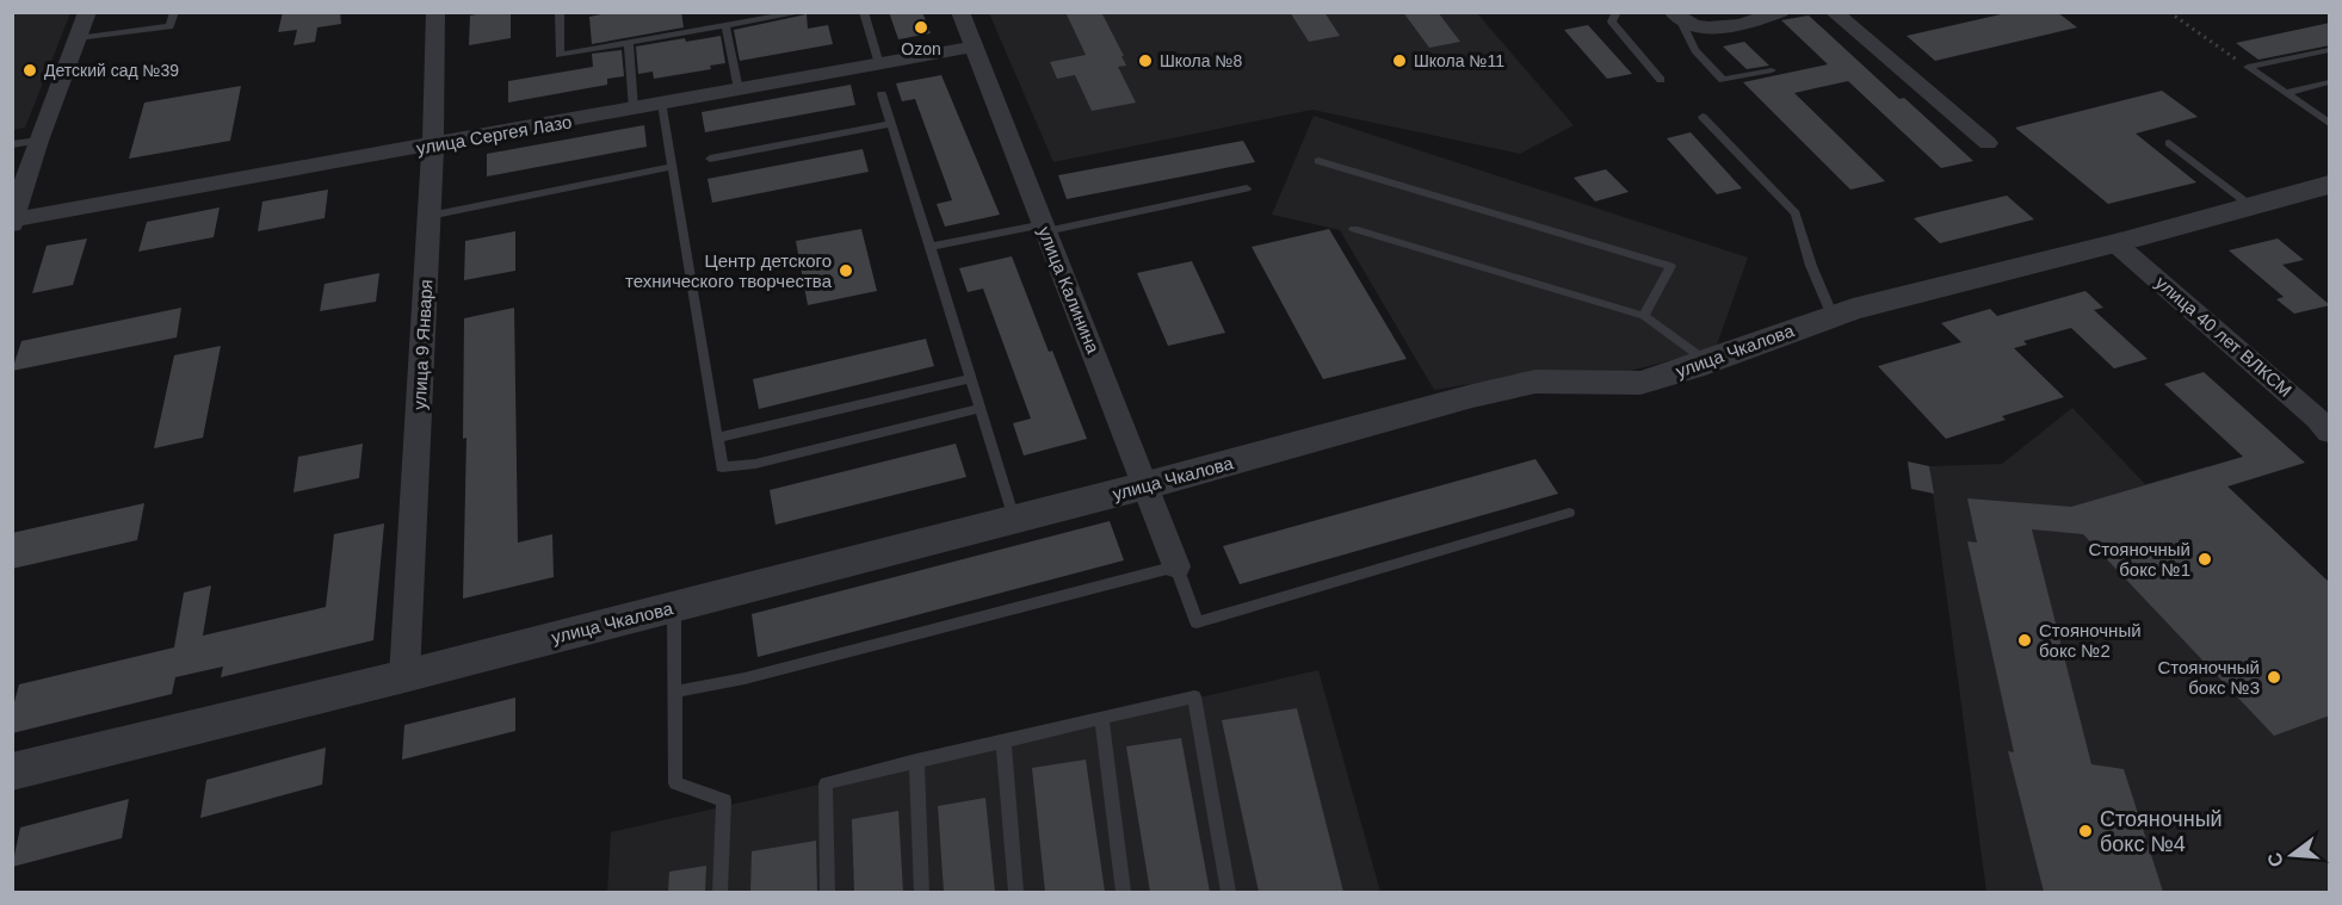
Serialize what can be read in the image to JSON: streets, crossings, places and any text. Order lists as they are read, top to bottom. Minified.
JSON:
{"streets":{"street":["улица Сергея Лазо","улица Калинина","улица 40 лет ВЛКСМ","улица 9 Января","улица Чкалова"]},"crossings":[["улица Сергея Лазо","улица Калинина"],["улица Сергея Лазо","улица 9 Января"],["улица Калинина","улица Чкалова"],["улица 40 лет ВЛКСМ","улица Чкалова"],["улица 9 Января","улица Чкалова"]],"places":["Ozon","Школа №8","Школа №11","Детский сад №39","Центр детского технического творчества","Стояночный бокс №1","Стояночный бокс №2","Стояночный бокс №3","Стояночный бокс №4"],"north":"left"}
